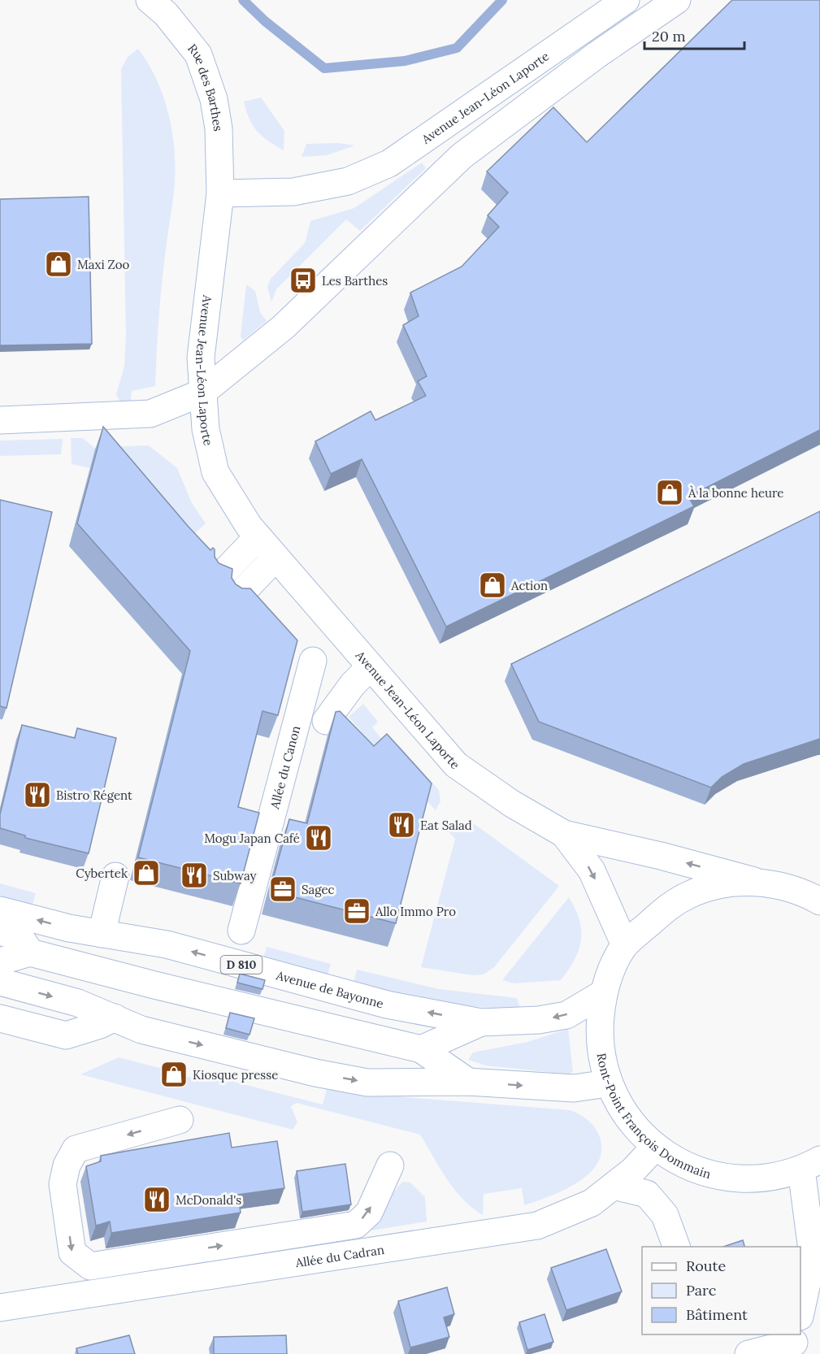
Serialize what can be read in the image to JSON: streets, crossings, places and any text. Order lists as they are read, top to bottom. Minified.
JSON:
{"streets":{"street":["Rue des Barthes","Avenue Jean-Léon Laporte","Allée du Canon","D 810","Avenue de Bayonne","Ront-Point François Dommain","Allée du Cadran"]},"crossings":[["Rue des Barthes","Avenue Jean-Léon Laporte"],["Avenue Jean-Léon Laporte","Ront-Point François Dommain"],["Avenue de Bayonne","Ront-Point François Dommain"],["Ront-Point François Dommain","Allée du Cadran"]],"places":{"shop":["Maxi Zoo","À la bonne heure","Action","Cybertek","Kiosque presse"],"bus stop":["Les Barthes"],"restaurant":["Bistro Régent","Eat Salad","Mogu Japan Café","Subway","McDonald's"],"office":["Sagec","Allo Immo Pro"]},"legend":["Route","Parc","Bâtiment"],"scale_bar":"20 m"}
